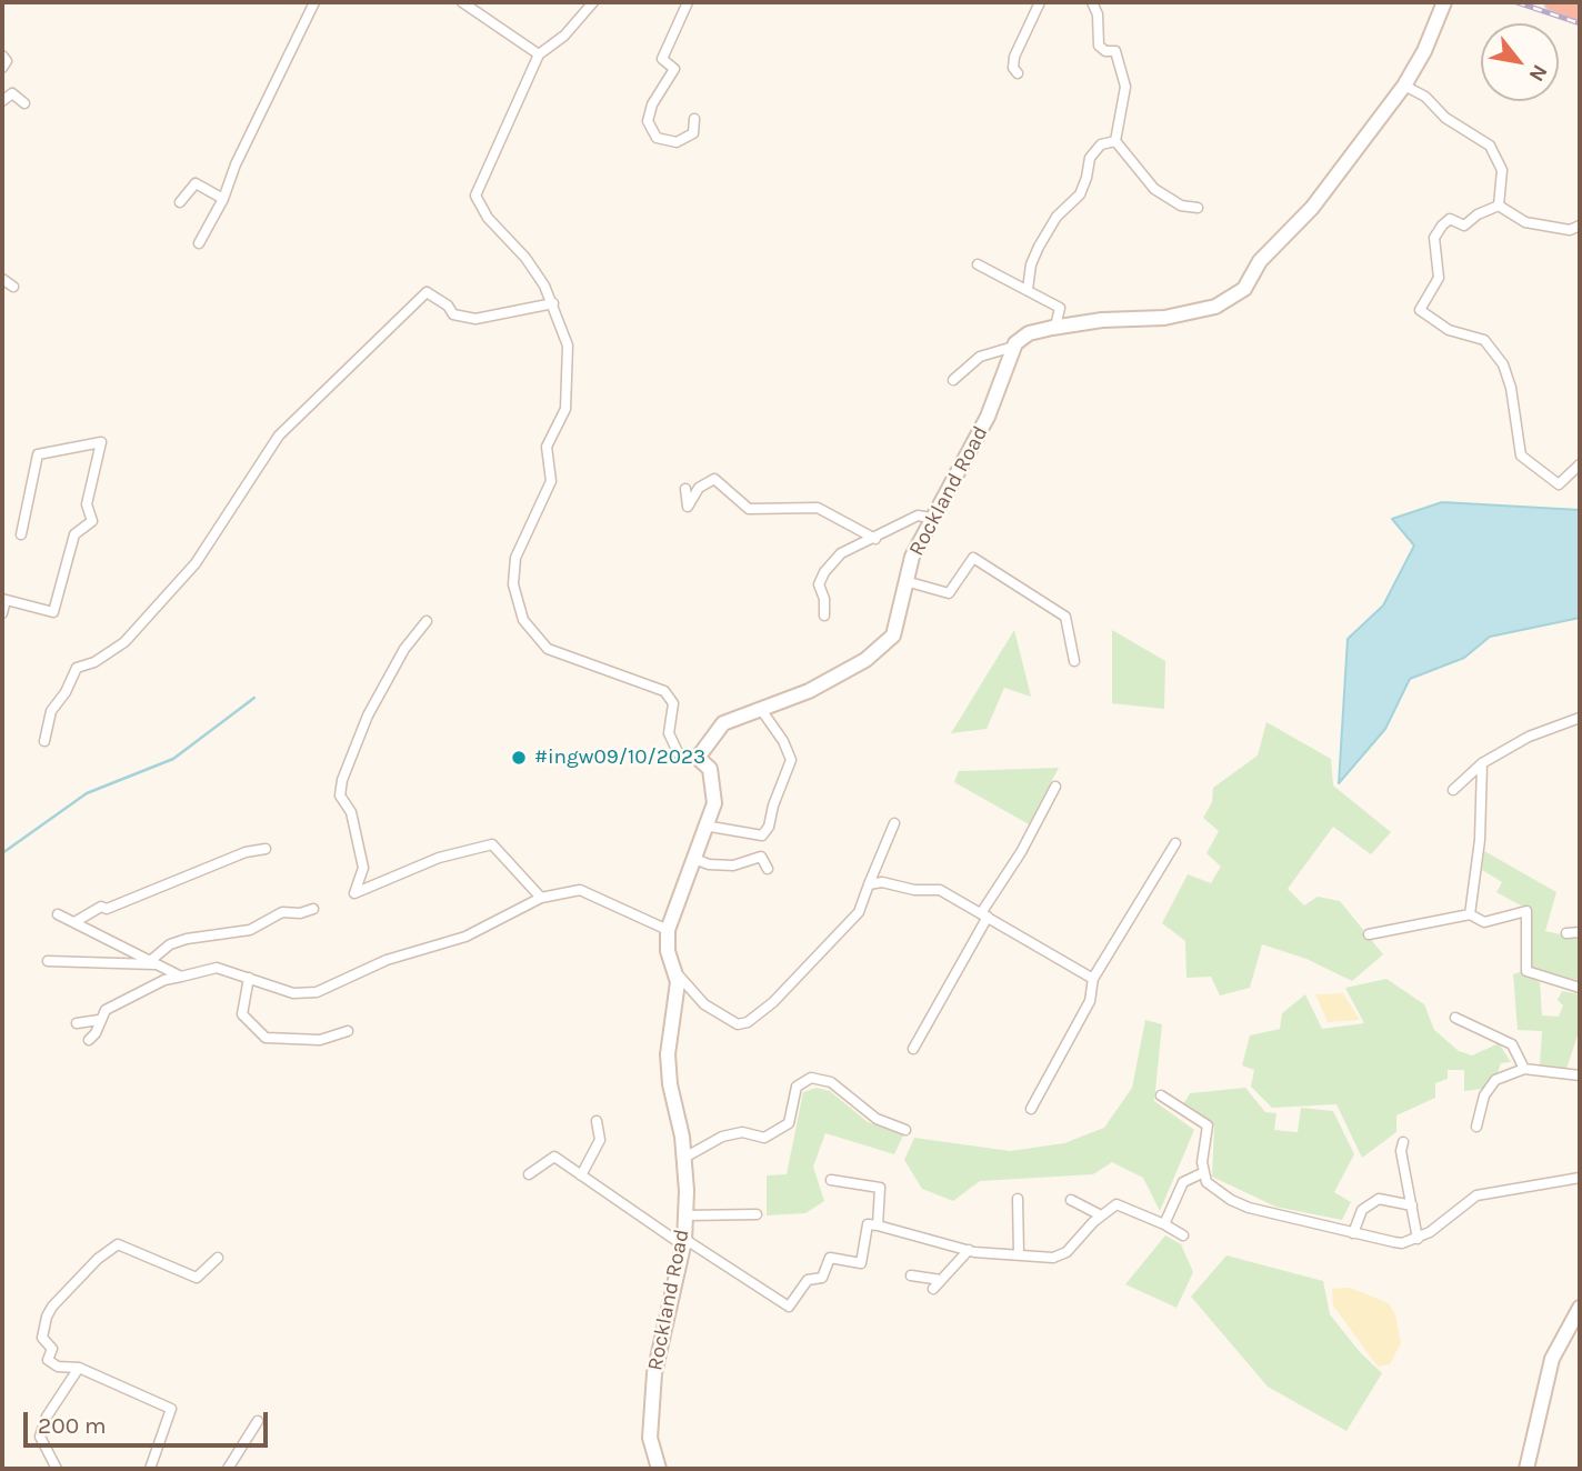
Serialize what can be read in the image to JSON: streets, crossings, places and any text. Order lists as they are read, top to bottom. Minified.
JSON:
{"streets":{"street":["Rockland Road"]},"places":["#ingw09/10/2023"],"scale_bar":"200 m","north":"bottom right"}
